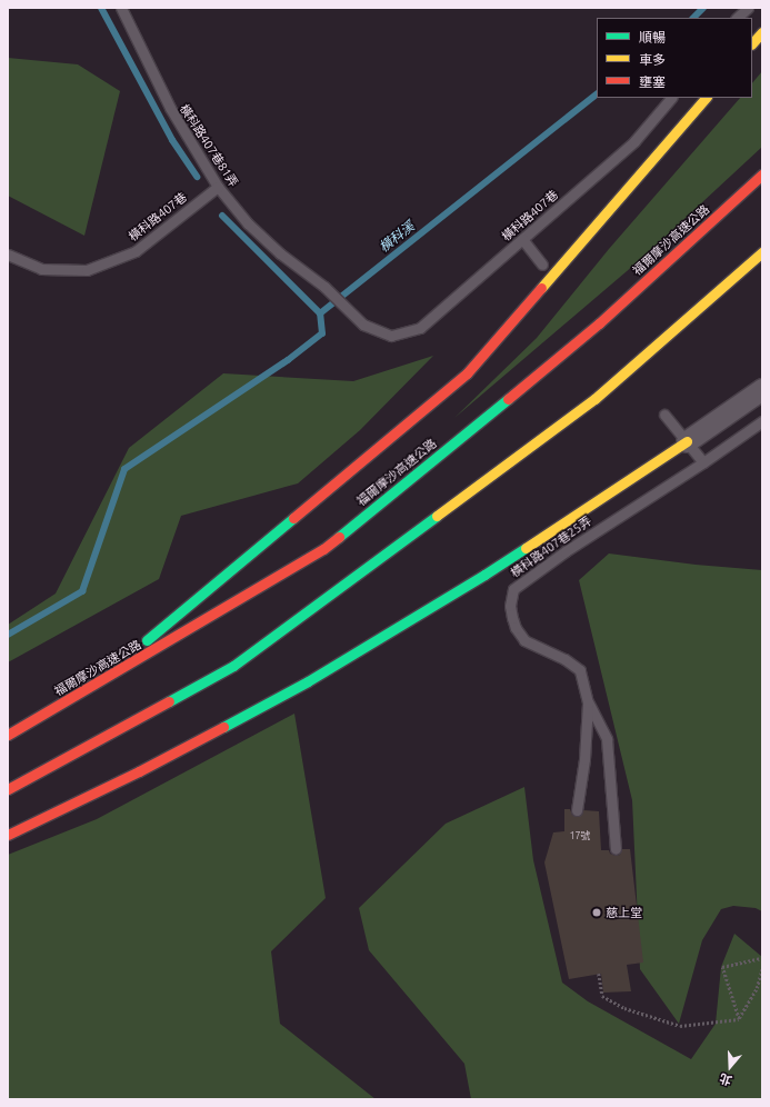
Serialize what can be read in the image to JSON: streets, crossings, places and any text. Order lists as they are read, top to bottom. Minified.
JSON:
{"streets":{"highway":["福爾摩沙高速公路"],"lane":["橫科路407巷81弄","橫科路407巷","橫科路407巷25弄"]},"crossings":[["橫科路407巷81弄","橫科路407巷"]],"water":["橫科溪"],"places":["慈上堂"],"house_numbers":["17號"],"legend":["順暢","車多","壅塞"],"north":"bottom"}
